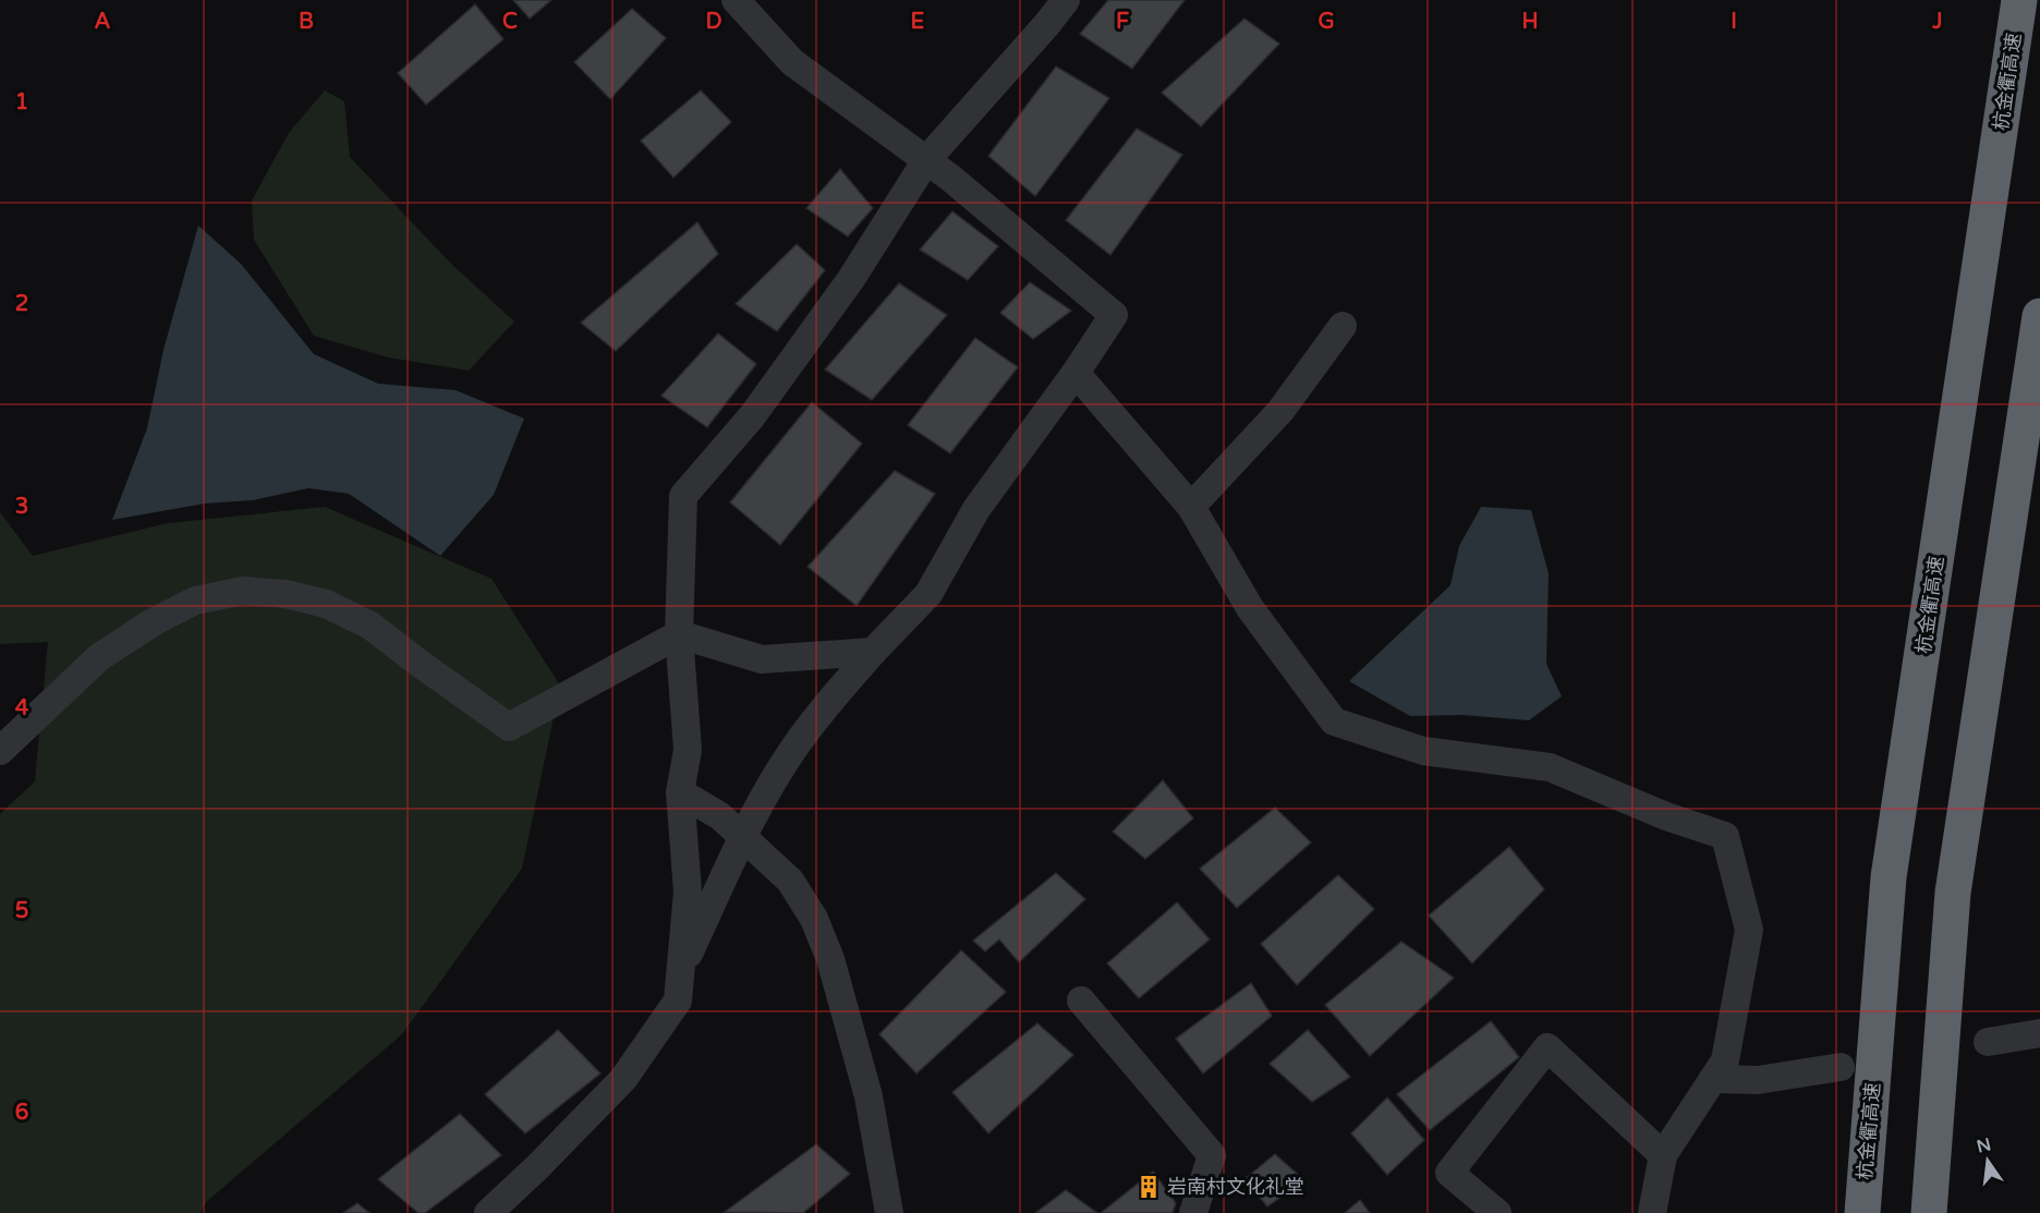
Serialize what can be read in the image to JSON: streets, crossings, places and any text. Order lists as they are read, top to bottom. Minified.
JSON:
{"streets":{"highway":["杭金衢高速"]},"places":{"building":["岩南村文化礼堂"]},"north":"top","grid":{"columns":["A","B","C","D","E","F","G","H","I","J"],"rows":["1","2","3","4","5","6"]}}
